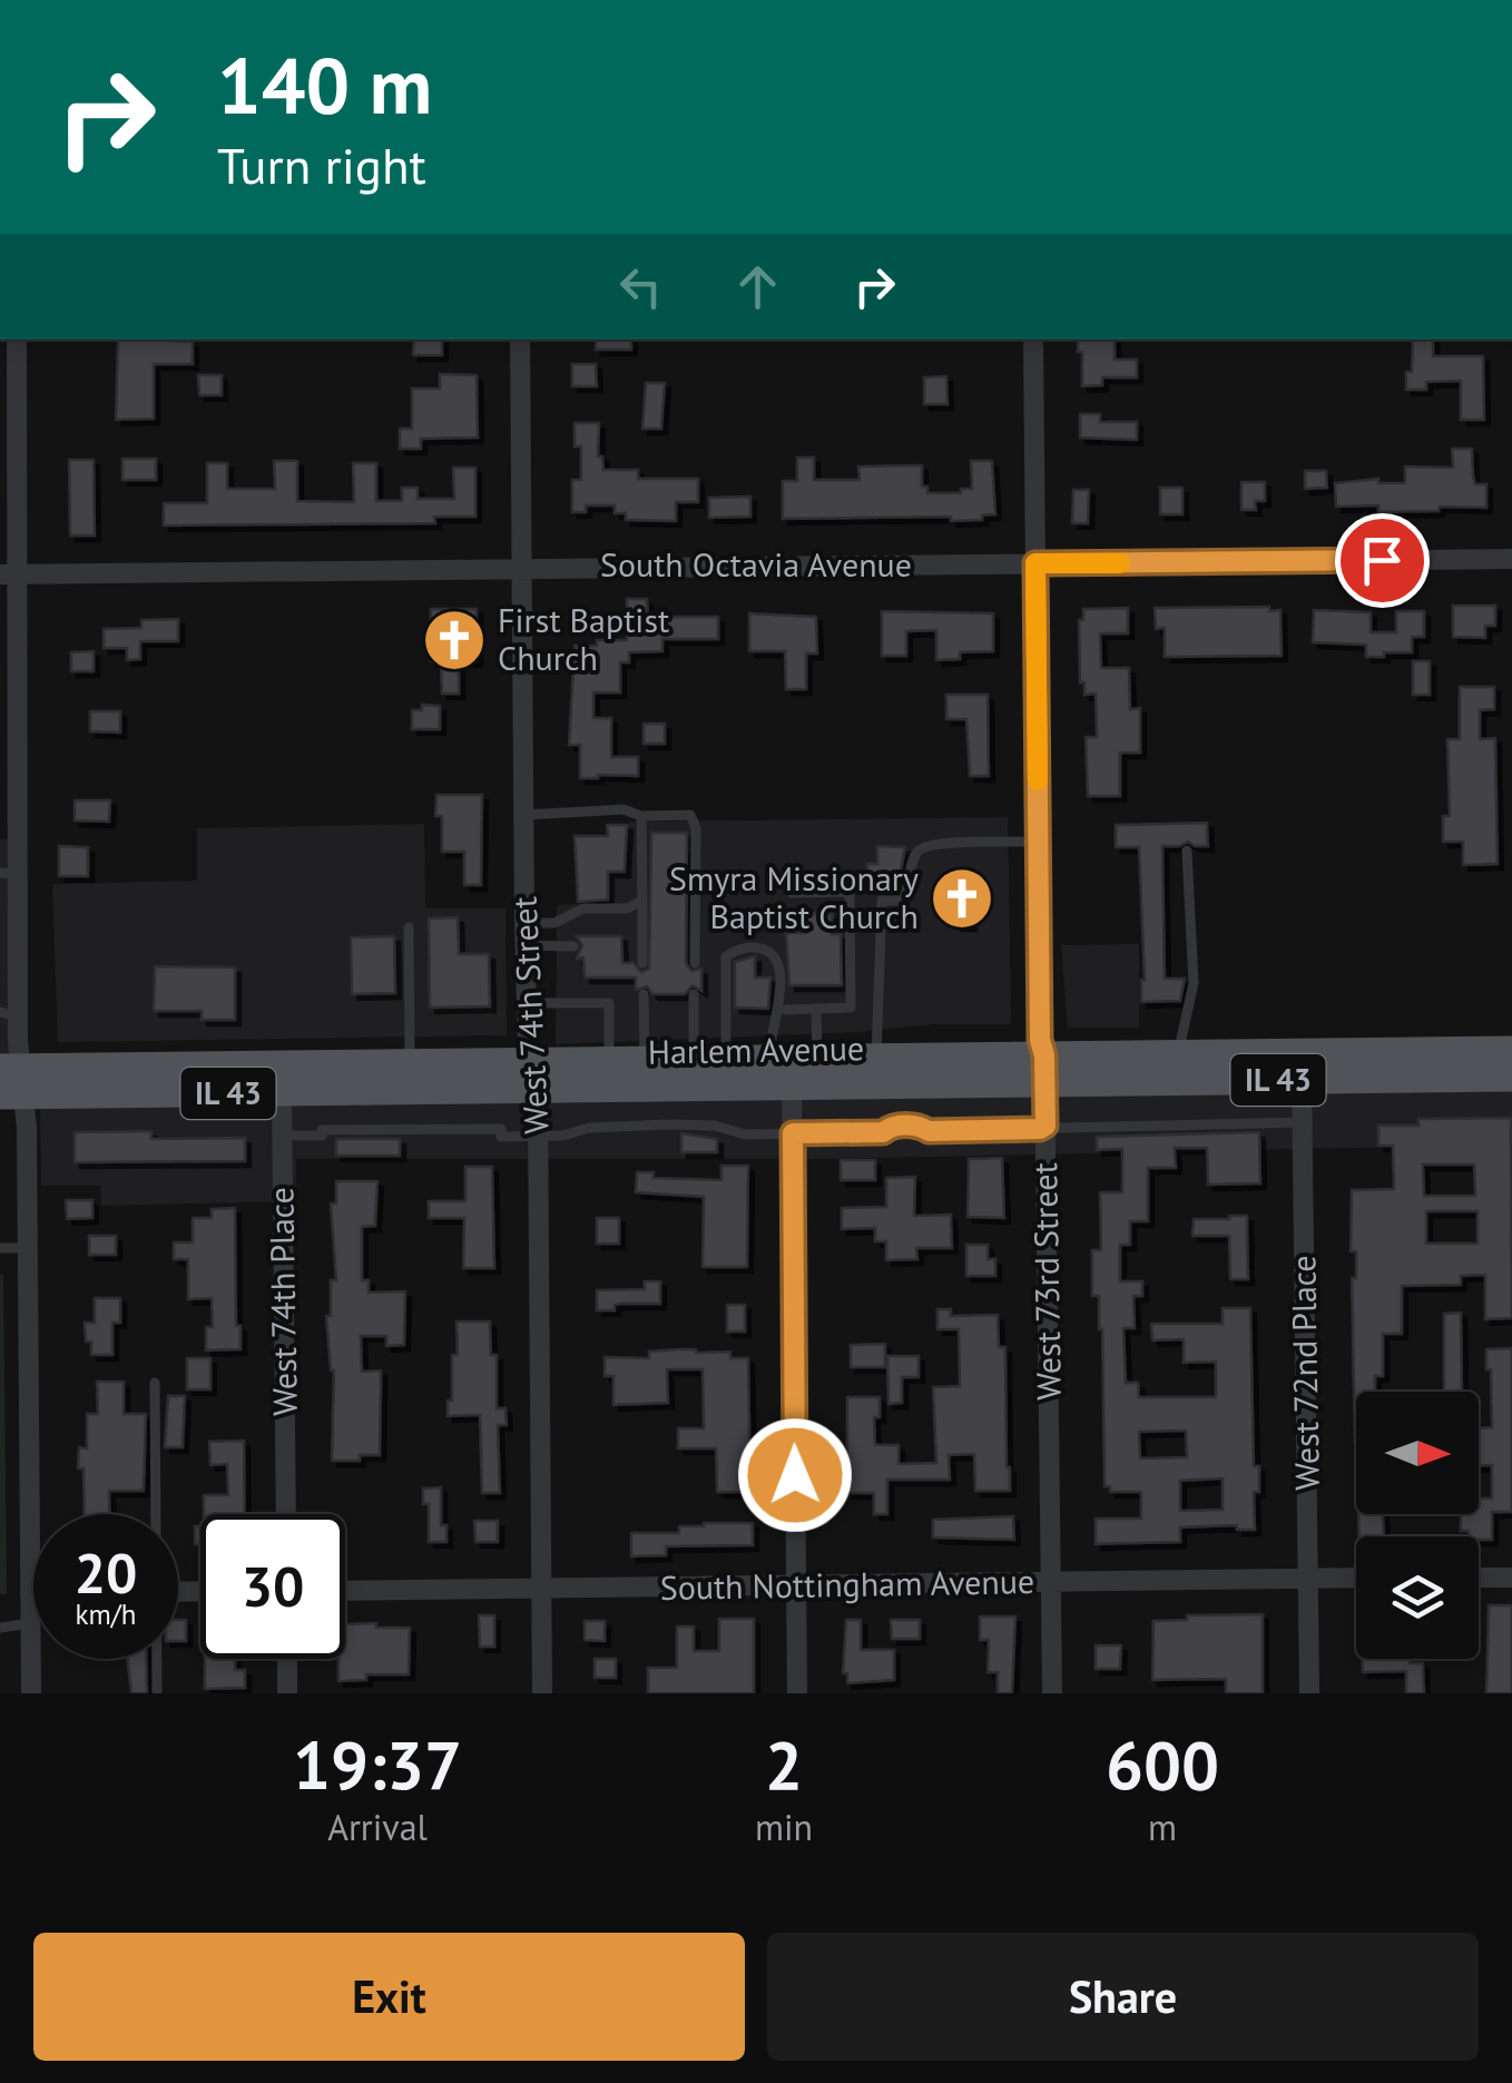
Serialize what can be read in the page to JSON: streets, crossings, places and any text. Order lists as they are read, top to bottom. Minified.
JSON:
{"streets":{"main road":["Harlem Avenue","IL 43"],"street":["South Octavia Avenue","West 74th Street","West 73rd Street","West 74th Place","West 72nd Place","South Nottingham Avenue"]},"crossings":[["South Octavia Avenue","West 74th Street"],["South Octavia Avenue","West 73rd Street"],["West 74th Street","Harlem Avenue"],["West 74th Street","South Nottingham Avenue"],["Harlem Avenue","West 73rd Street"],["Harlem Avenue","West 74th Place"],["Harlem Avenue","West 72nd Place"],["West 73rd Street","South Nottingham Avenue"],["West 72nd Place","South Nottingham Avenue"]],"places":{"church":["First Baptist Church","Smyra Missionary Baptist Church"]},"north":"right","page":{"turn":["140 m","Turn right"],"speed":"20 km/h","limit":"30","eta":["19:37","Arrival","2","min","600","m"],"buttons":["Exit","Share"]}}
